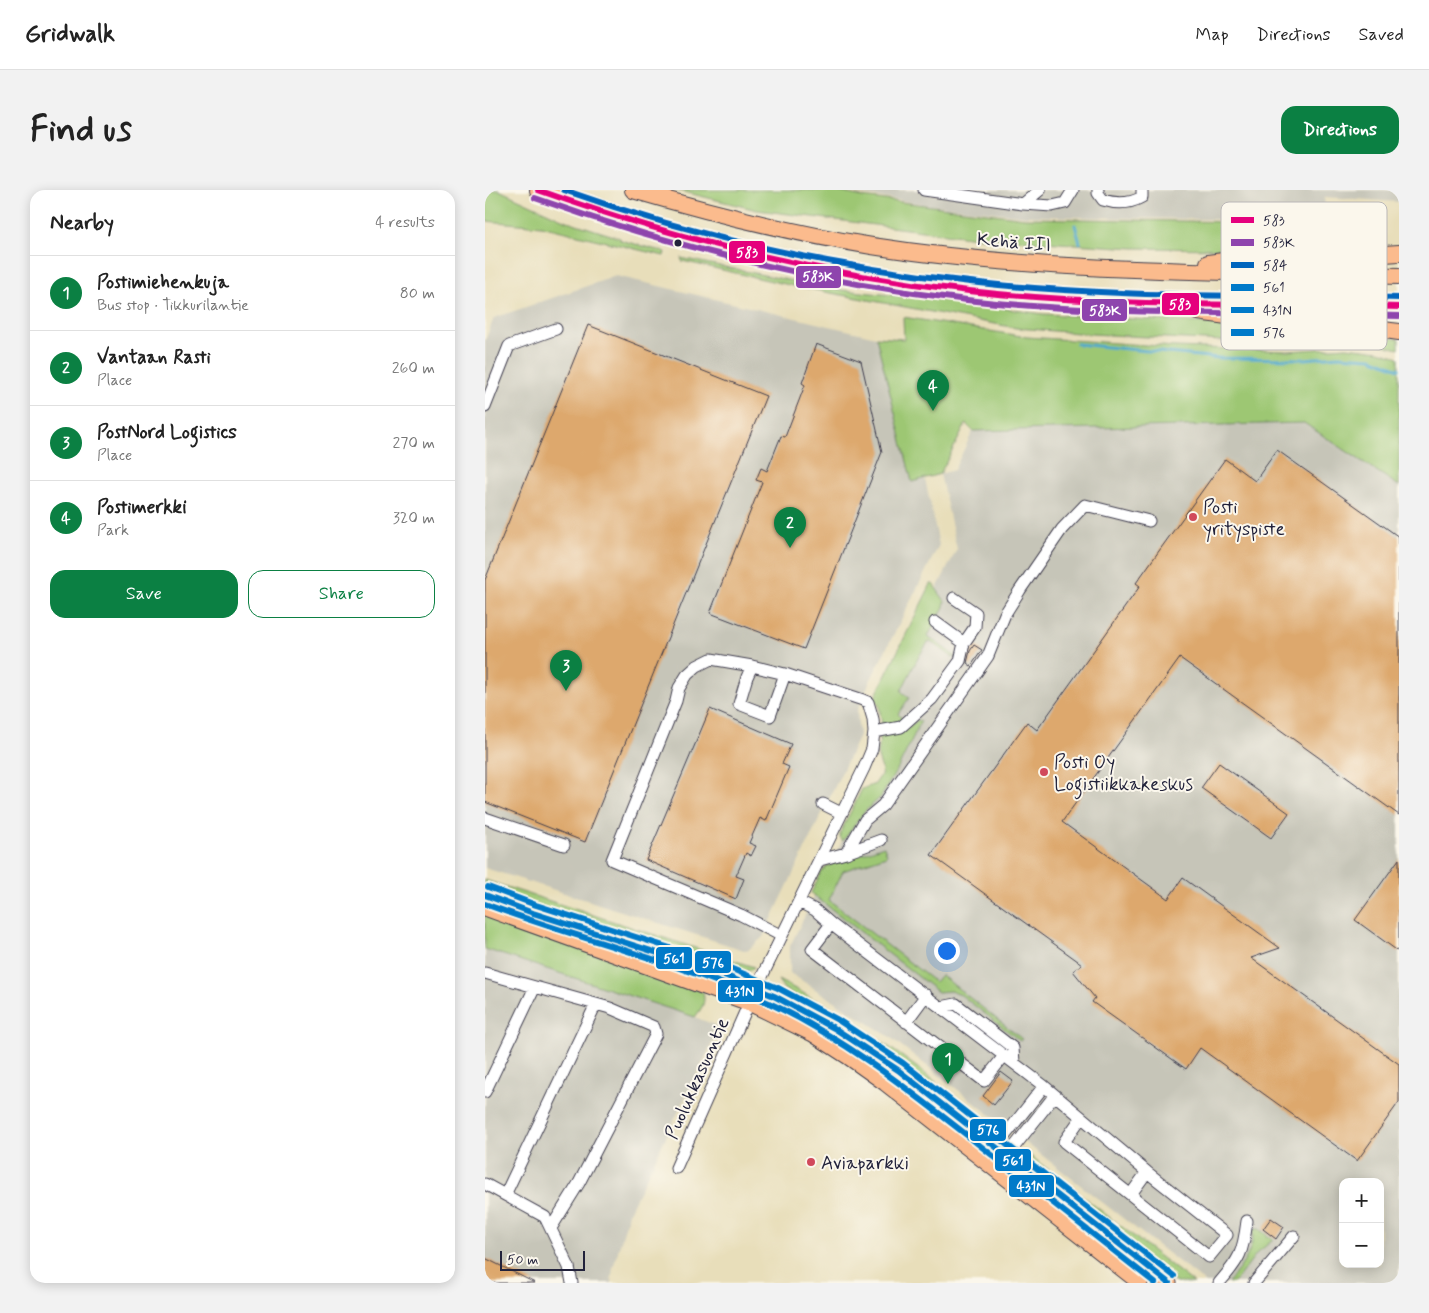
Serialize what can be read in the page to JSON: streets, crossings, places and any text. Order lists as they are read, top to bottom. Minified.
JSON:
{"streets":{"highway":["Kehä III"],"street":["Puolukkasuontie"]},"places":["Posti yrityspiste","Posti Oy Logistiikkakeskus","Aviaparkki"],"lines":["transit line 583","transit line 584","transit line 583K","transit line 576","transit line 561","transit line 431N"],"legend":["583","583K","584","561","431N","576"],"scale_bar":"50 m","page":{"header":"Gridwalk","nav":["Map","Directions","Saved"],"buttons":["Directions",["Save","Share"]],"title":"Find us","heading":["Nearby","4 results"],"list":[{"mark":"1","name":"Postimiehenkuja","note":"Bus stop · Tikkurilantie","value":"80 m"},{"mark":"2","name":"Vantaan Rasti","note":"Place","value":"260 m"},{"mark":"3","name":"PostNord Logistics","note":"Place","value":"270 m"},{"mark":"4","name":"Postimerkki","note":"Park","value":"320 m"}],"pins":["4","2","3","1"],"map_buttons":["+","−"],"scale":"50 m"}}
